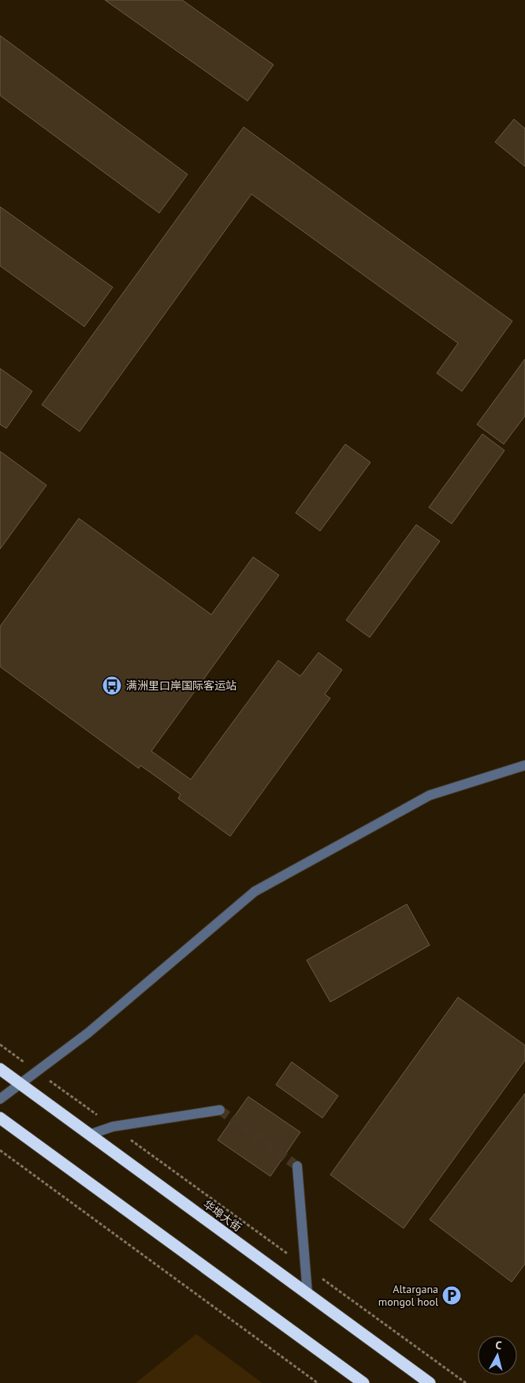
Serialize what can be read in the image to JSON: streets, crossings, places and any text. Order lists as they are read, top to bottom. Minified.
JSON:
{"streets":{"highway":["华埠大街"]},"places":{"bus stop":["满洲里口岸国际客运站"],"parking":["Altargana mongol hool"]},"north":"top"}
